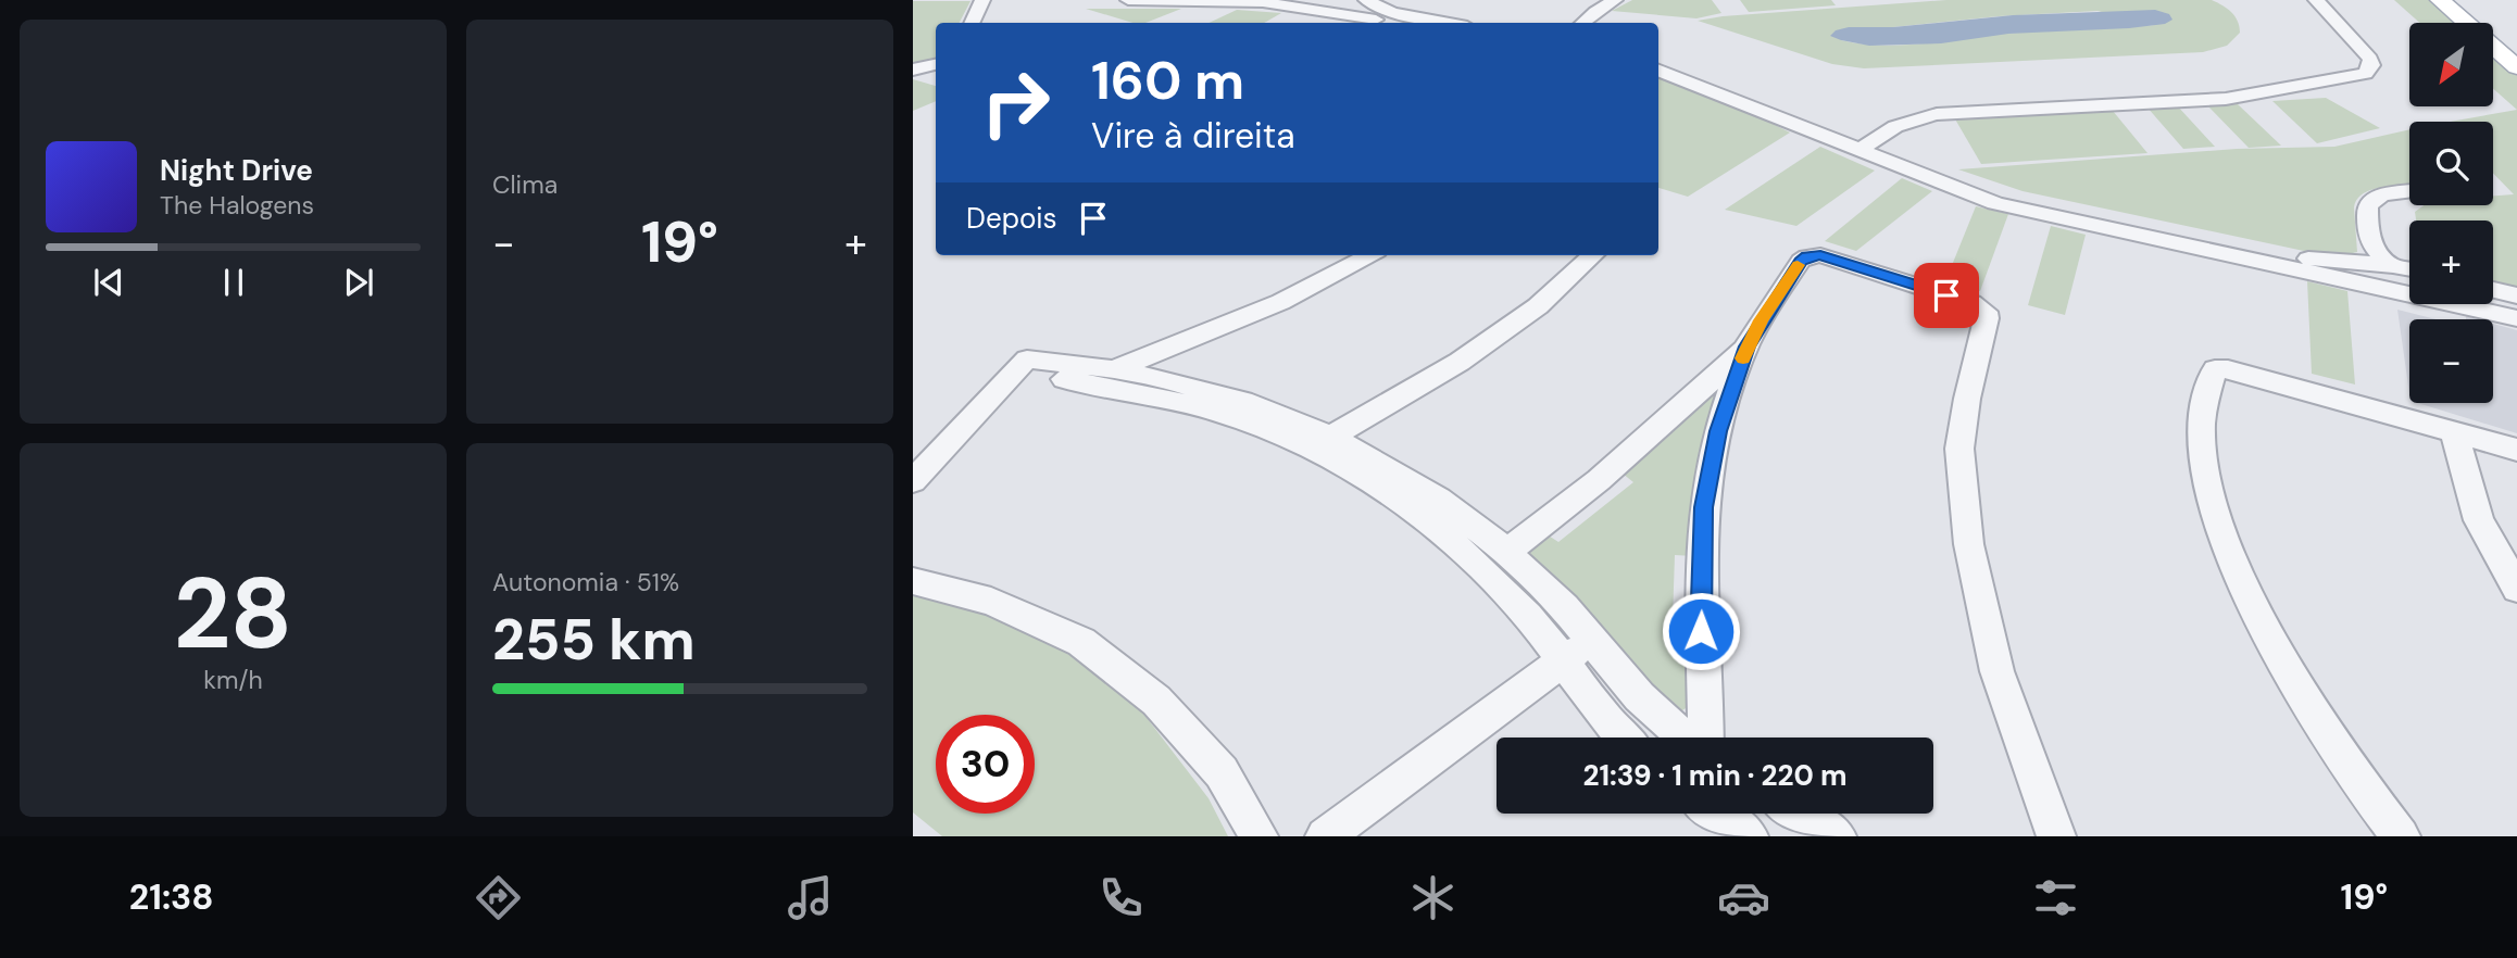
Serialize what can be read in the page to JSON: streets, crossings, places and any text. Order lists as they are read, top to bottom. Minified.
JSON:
{"north":"bottom left","page":{"tile":["Clima",["28","km/h"],["Autonomia · 51%","255 km"]],"map_buttons":["+","−"],"turn":["160 m","Vire à direita"],"song":["Night Drive","The Halogens"],"then":"Depois","heat":["−","19°","+"],"limit":"30","trip":"21:39 · 1 min · 220 m","tabs":["21:38","19°"]}}
